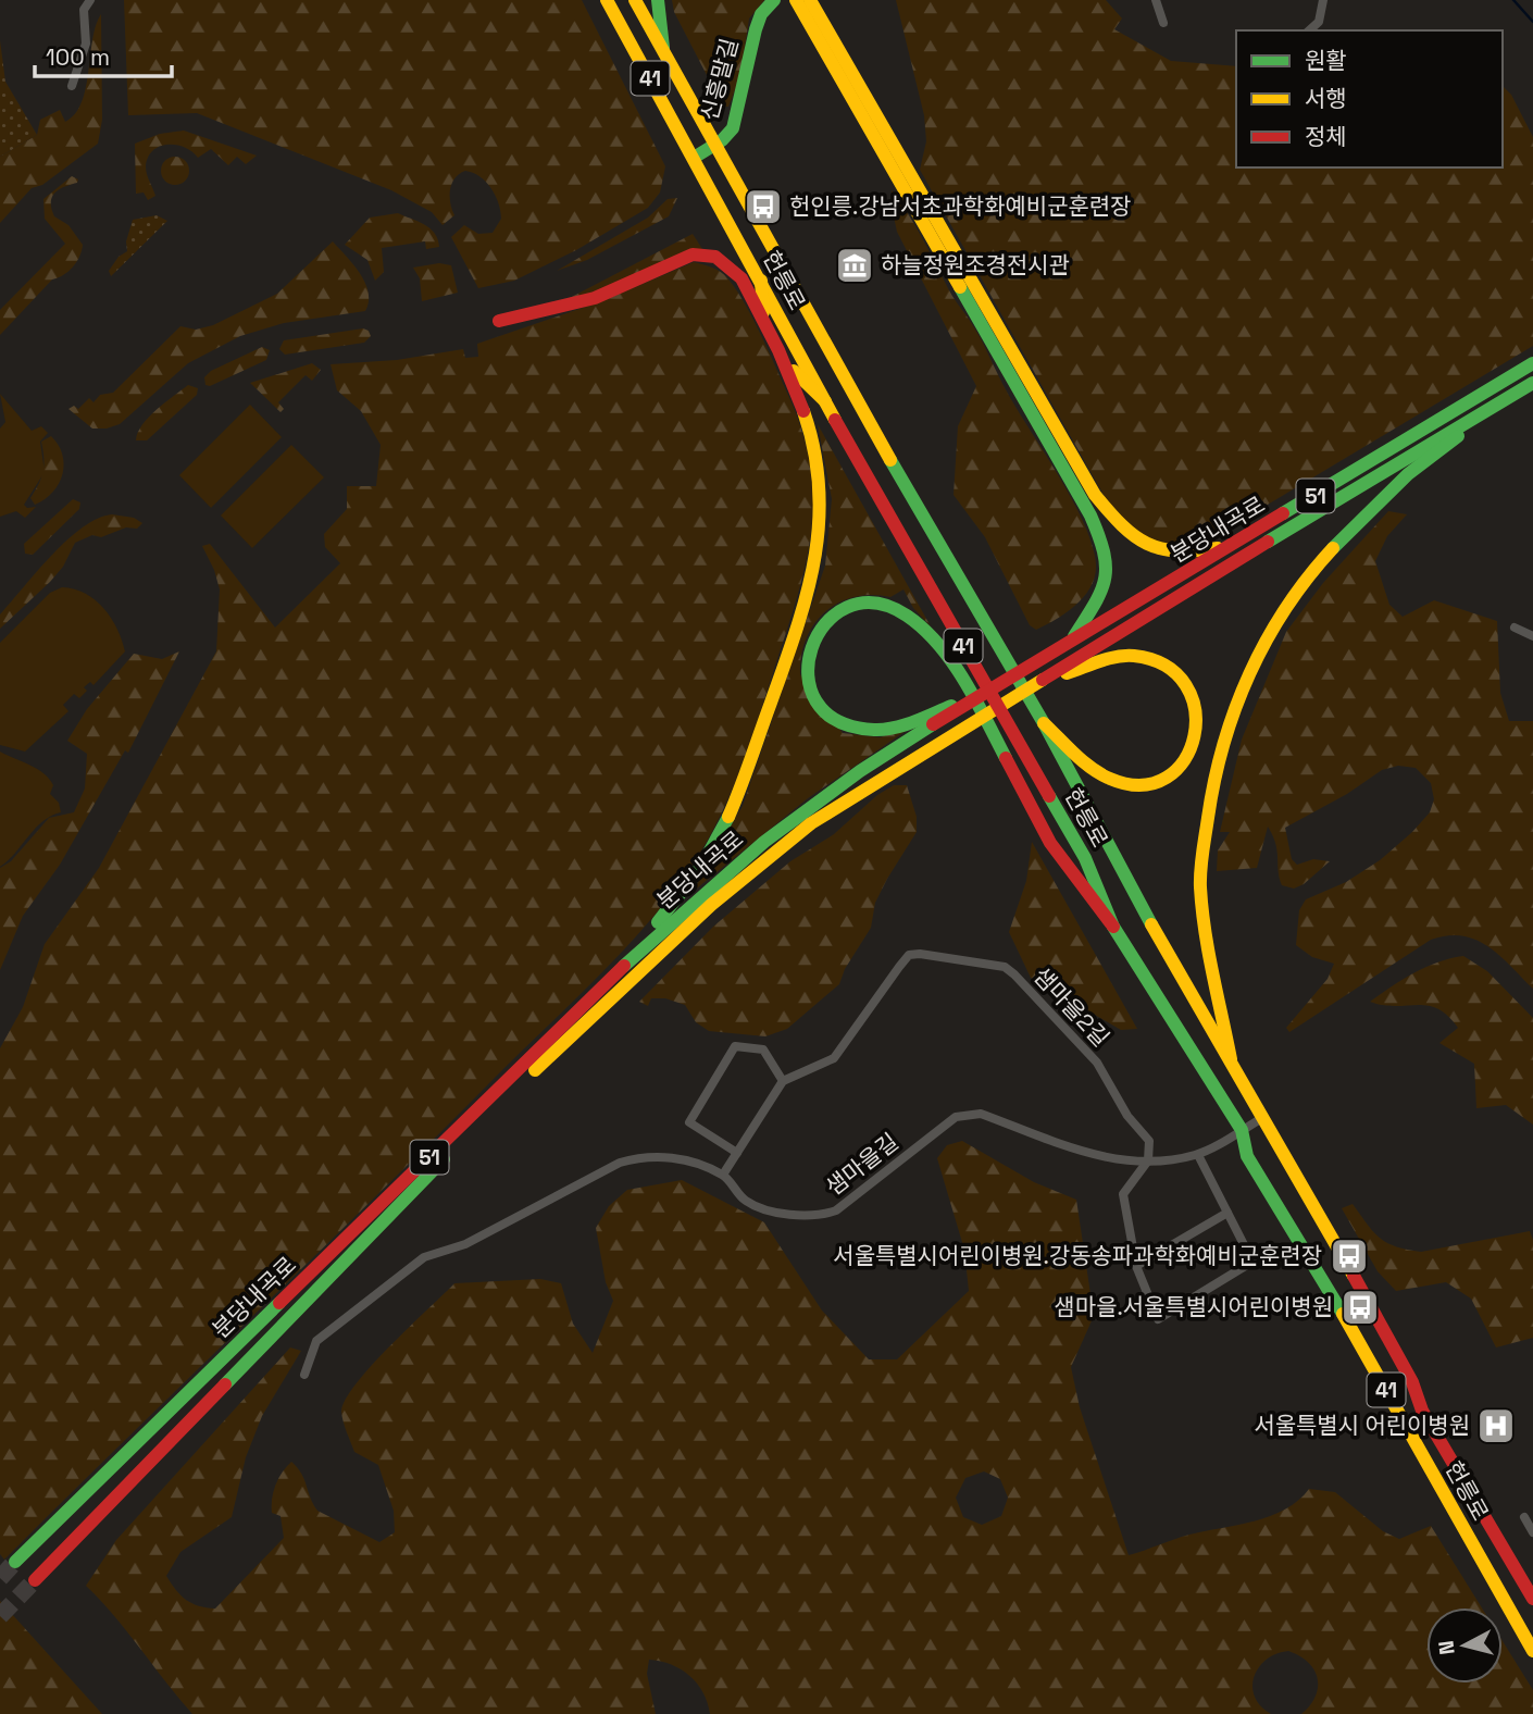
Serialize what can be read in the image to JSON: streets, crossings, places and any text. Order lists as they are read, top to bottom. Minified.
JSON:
{"streets":{"main road":["41","신흥말길","헌릉로","51","분당내곡로"],"street":["샘마을2길","샘마을길"]},"crossings":[["신흥말길","헌릉로"],["헌릉로","샘마을길"],["샘마을2길","샘마을길"]],"places":{"bus stop":["헌인릉.강남서초과학화예비군훈련장","서울특별시어린이병원.강동송파과학화예비군훈련장","샘마을.서울특별시어린이병원"],"museum":["하늘정원조경전시관"],"hospital":["서울특별시 어린이병원"]},"legend":["원활","서행","정체"],"scale_bar":"100 m","north":"left"}
